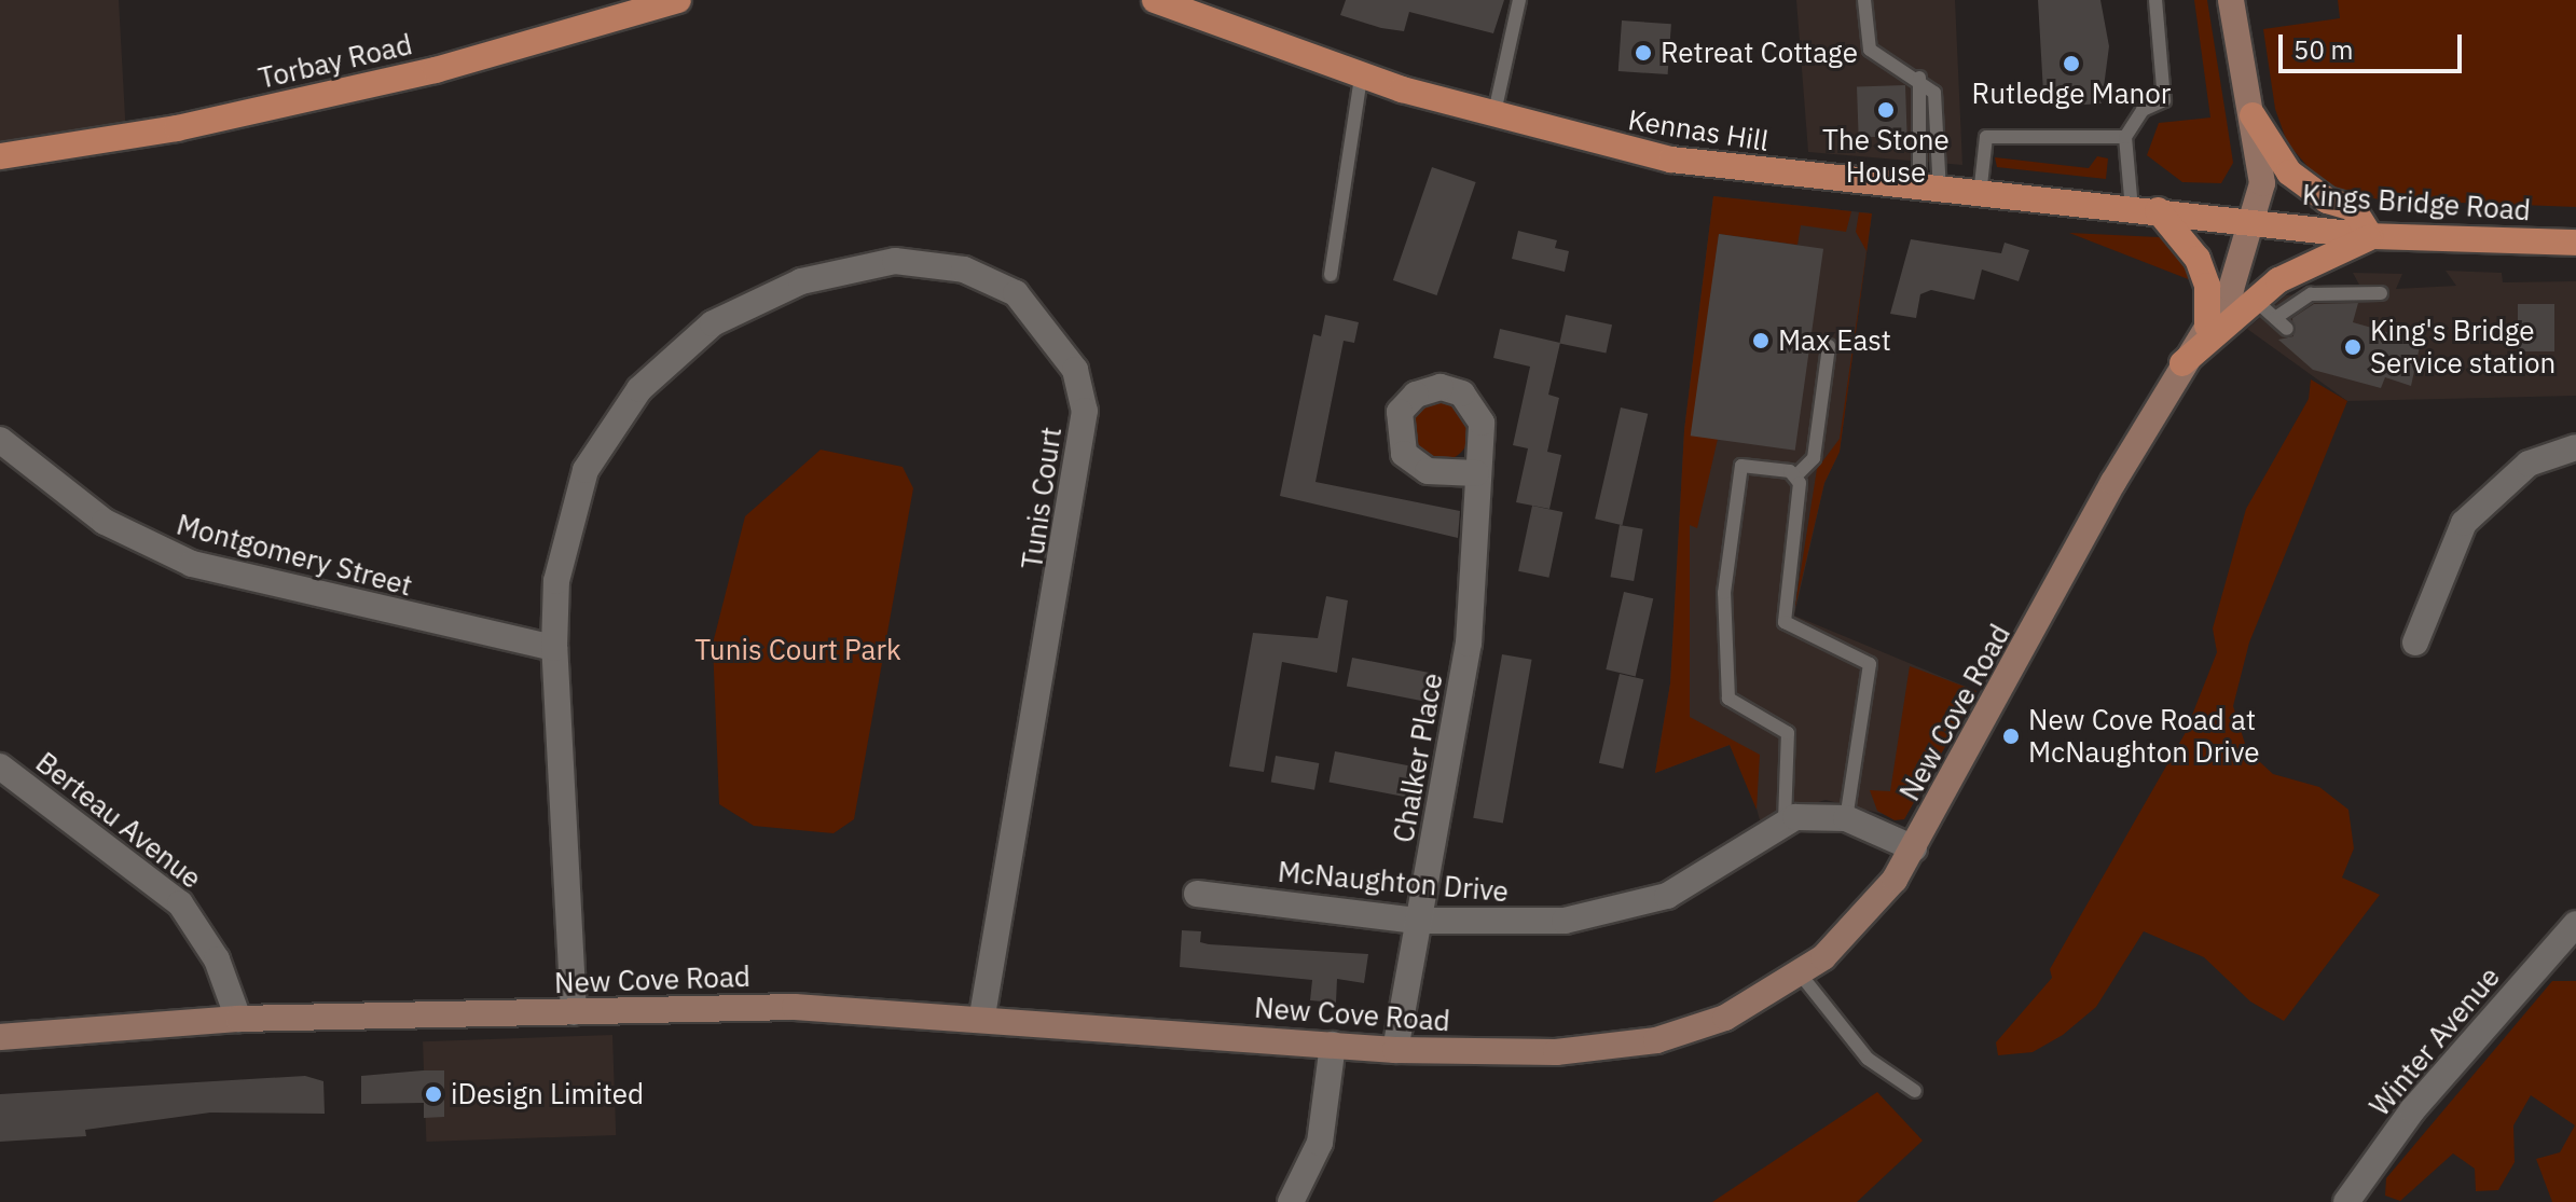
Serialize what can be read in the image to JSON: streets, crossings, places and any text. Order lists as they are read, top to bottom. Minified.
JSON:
{"streets":{"main road":["Torbay Road","Kennas Hill","Kings Bridge Road"],"street":["Tunis Court","Montgomery Street","New Cove Road","Chalker Place","Berteau Avenue","McNaughton Drive","Winter Avenue"]},"crossings":[["Kennas Hill","Kings Bridge Road"],["Kennas Hill","New Cove Road"],["Kings Bridge Road","New Cove Road"],["Tunis Court","Montgomery Street"],["Tunis Court","New Cove Road"],["New Cove Road","Chalker Place"],["New Cove Road","Berteau Avenue"],["Chalker Place","McNaughton Drive"]],"parks":["Tunis Court Park"],"places":["Retreat Cottage","Rutledge Manor","The Stone House","Max East","King's Bridge Service station","New Cove Road at McNaughton Drive","iDesign Limited"],"scale_bar":"50 m"}
